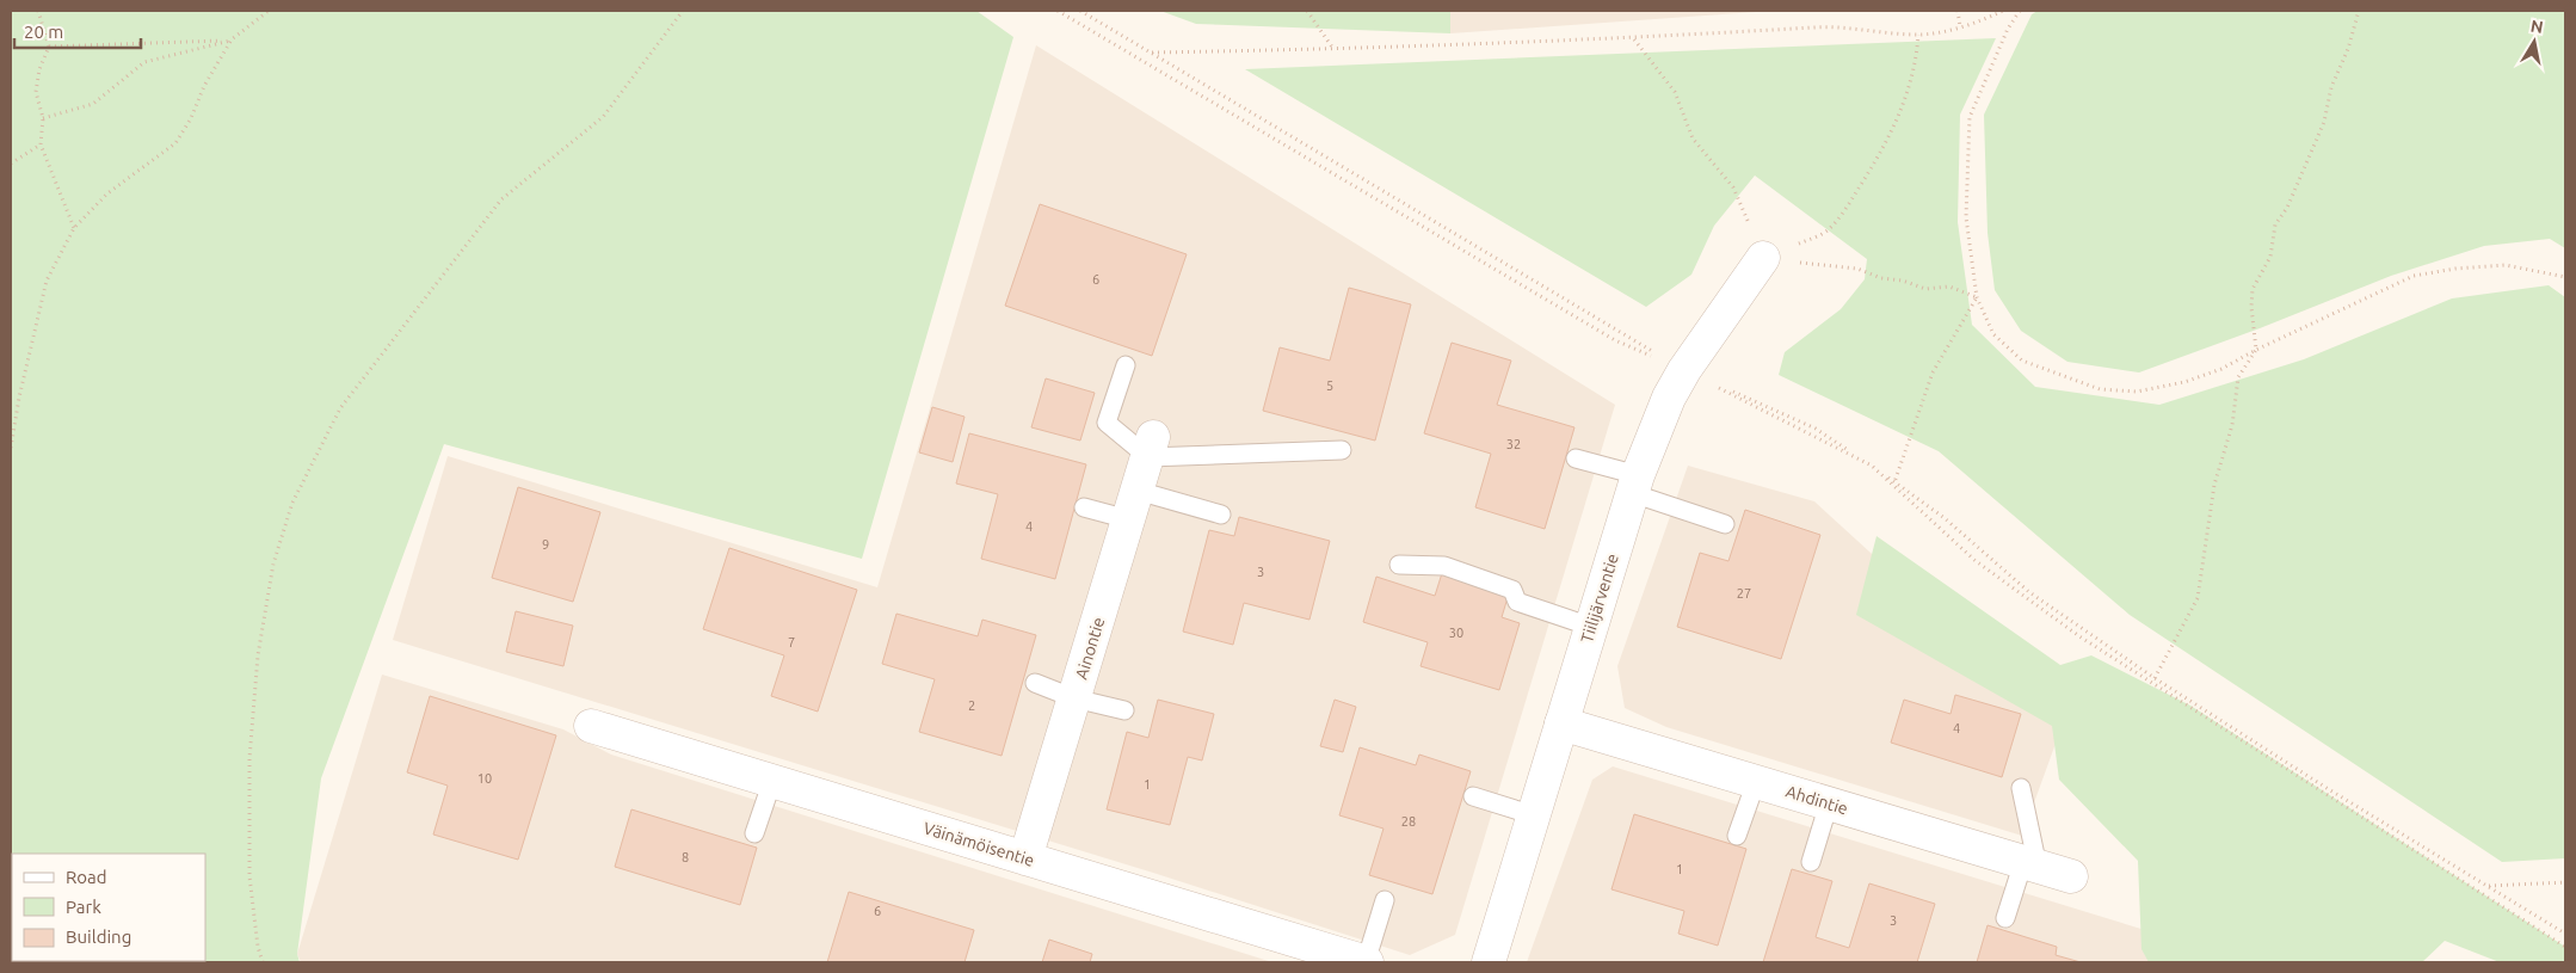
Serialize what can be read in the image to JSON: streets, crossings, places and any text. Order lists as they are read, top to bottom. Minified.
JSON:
{"streets":{"street":["Tiilijärventie","Ainontie","Ahdintie","Väinämöisentie"]},"crossings":[["Tiilijärventie","Ahdintie"],["Ainontie","Väinämöisentie"]],"house_numbers":["6","5","32","4","9","3","27","30","7","2","4","10","1","28","8","1","6","3"],"legend":["Road","Park","Building"],"scale_bar":"20 m","north":"top"}
